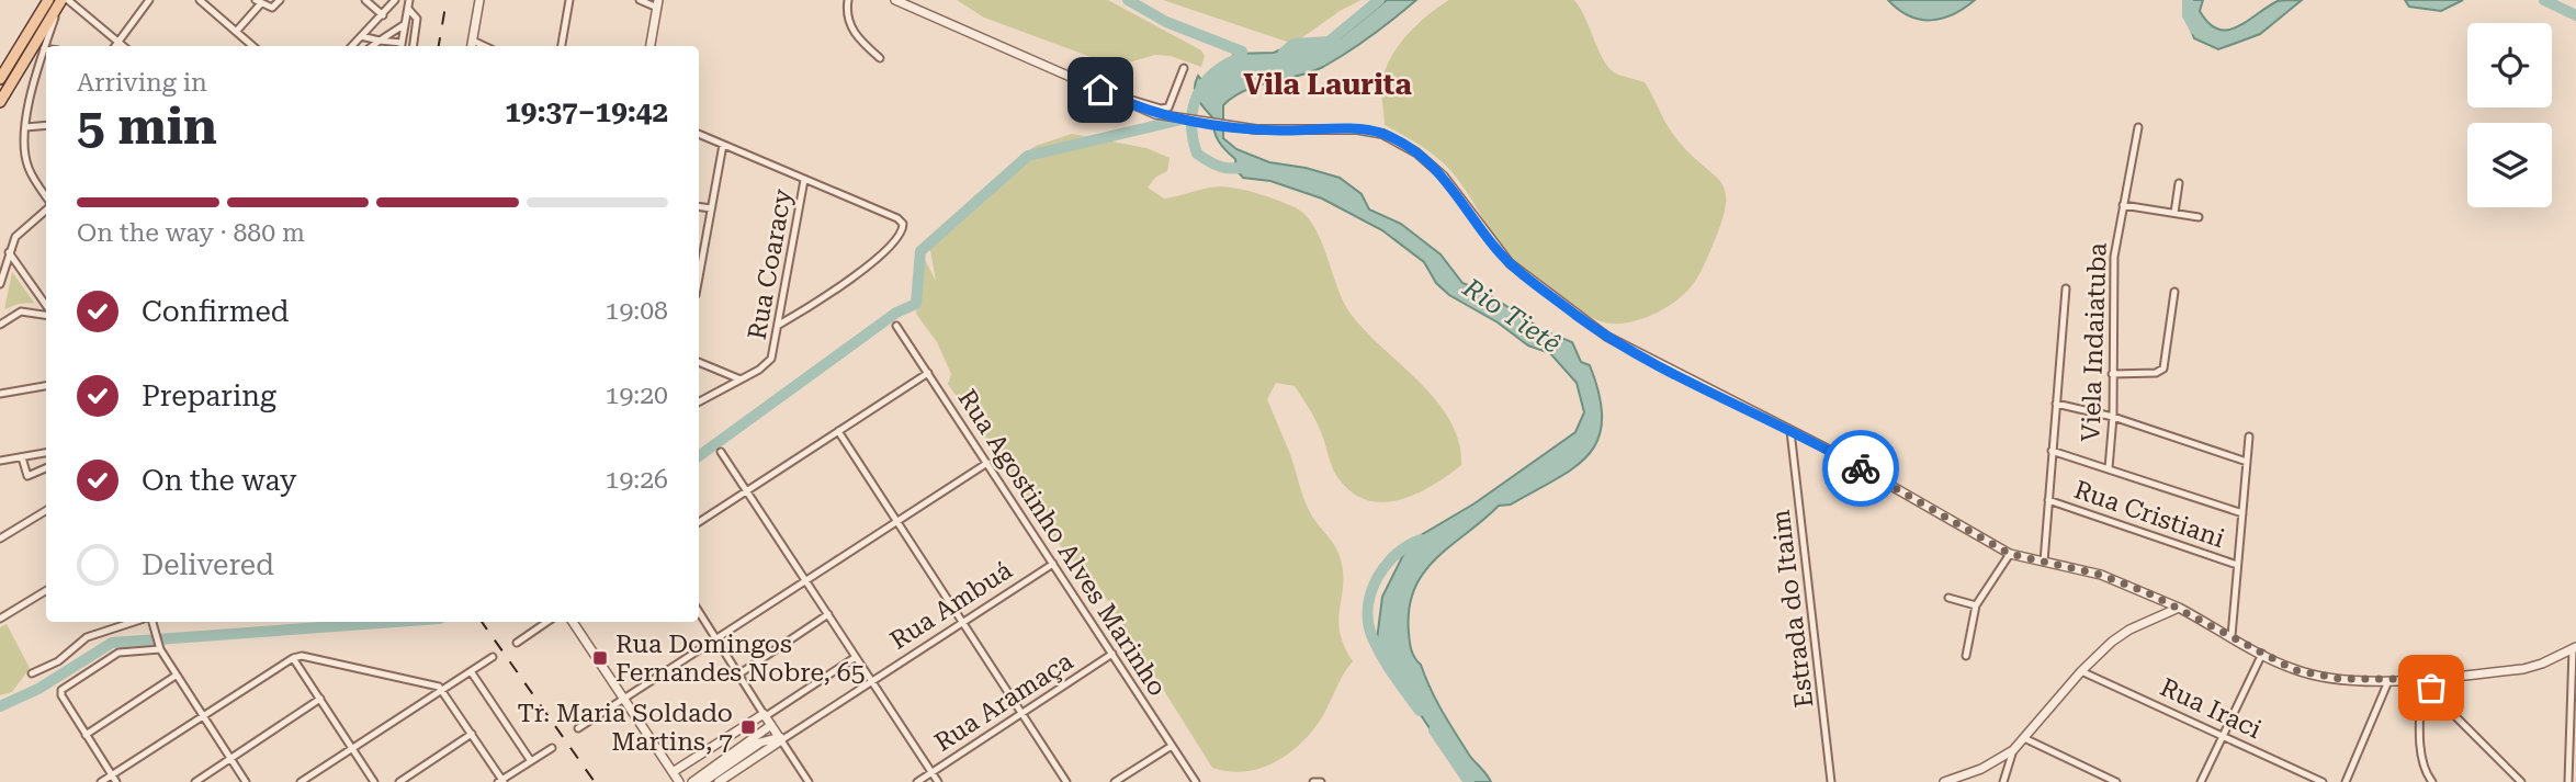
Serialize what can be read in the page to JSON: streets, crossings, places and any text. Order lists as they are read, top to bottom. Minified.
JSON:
{"streets":{"street":["Rua Coaracy","Viela Indaiatuba","Rua Cristiani","Rua Agostinho Alves Marinho","Rua Ambuá","Estrada do Itaim","Rua Aramaça","Rua Iraci"]},"crossings":[["Rua Agostinho Alves Marinho","Rua Ambuá"],["Rua Agostinho Alves Marinho","Rua Aramaça"]],"districts":["Vila Laurita"],"water":["Rio Tietê"],"places":{"transit":["Rua Domingos Fernandes Nobre, 65","Tr. Maria Soldado Martins, 7"]},"page":{"heading":["5 min","Arriving in","19:37–19:42"],"bar":"On the way · 880 m","list":[["Confirmed","19:08"],["Preparing","19:20"],["On the way","19:26"],"Delivered"]}}
